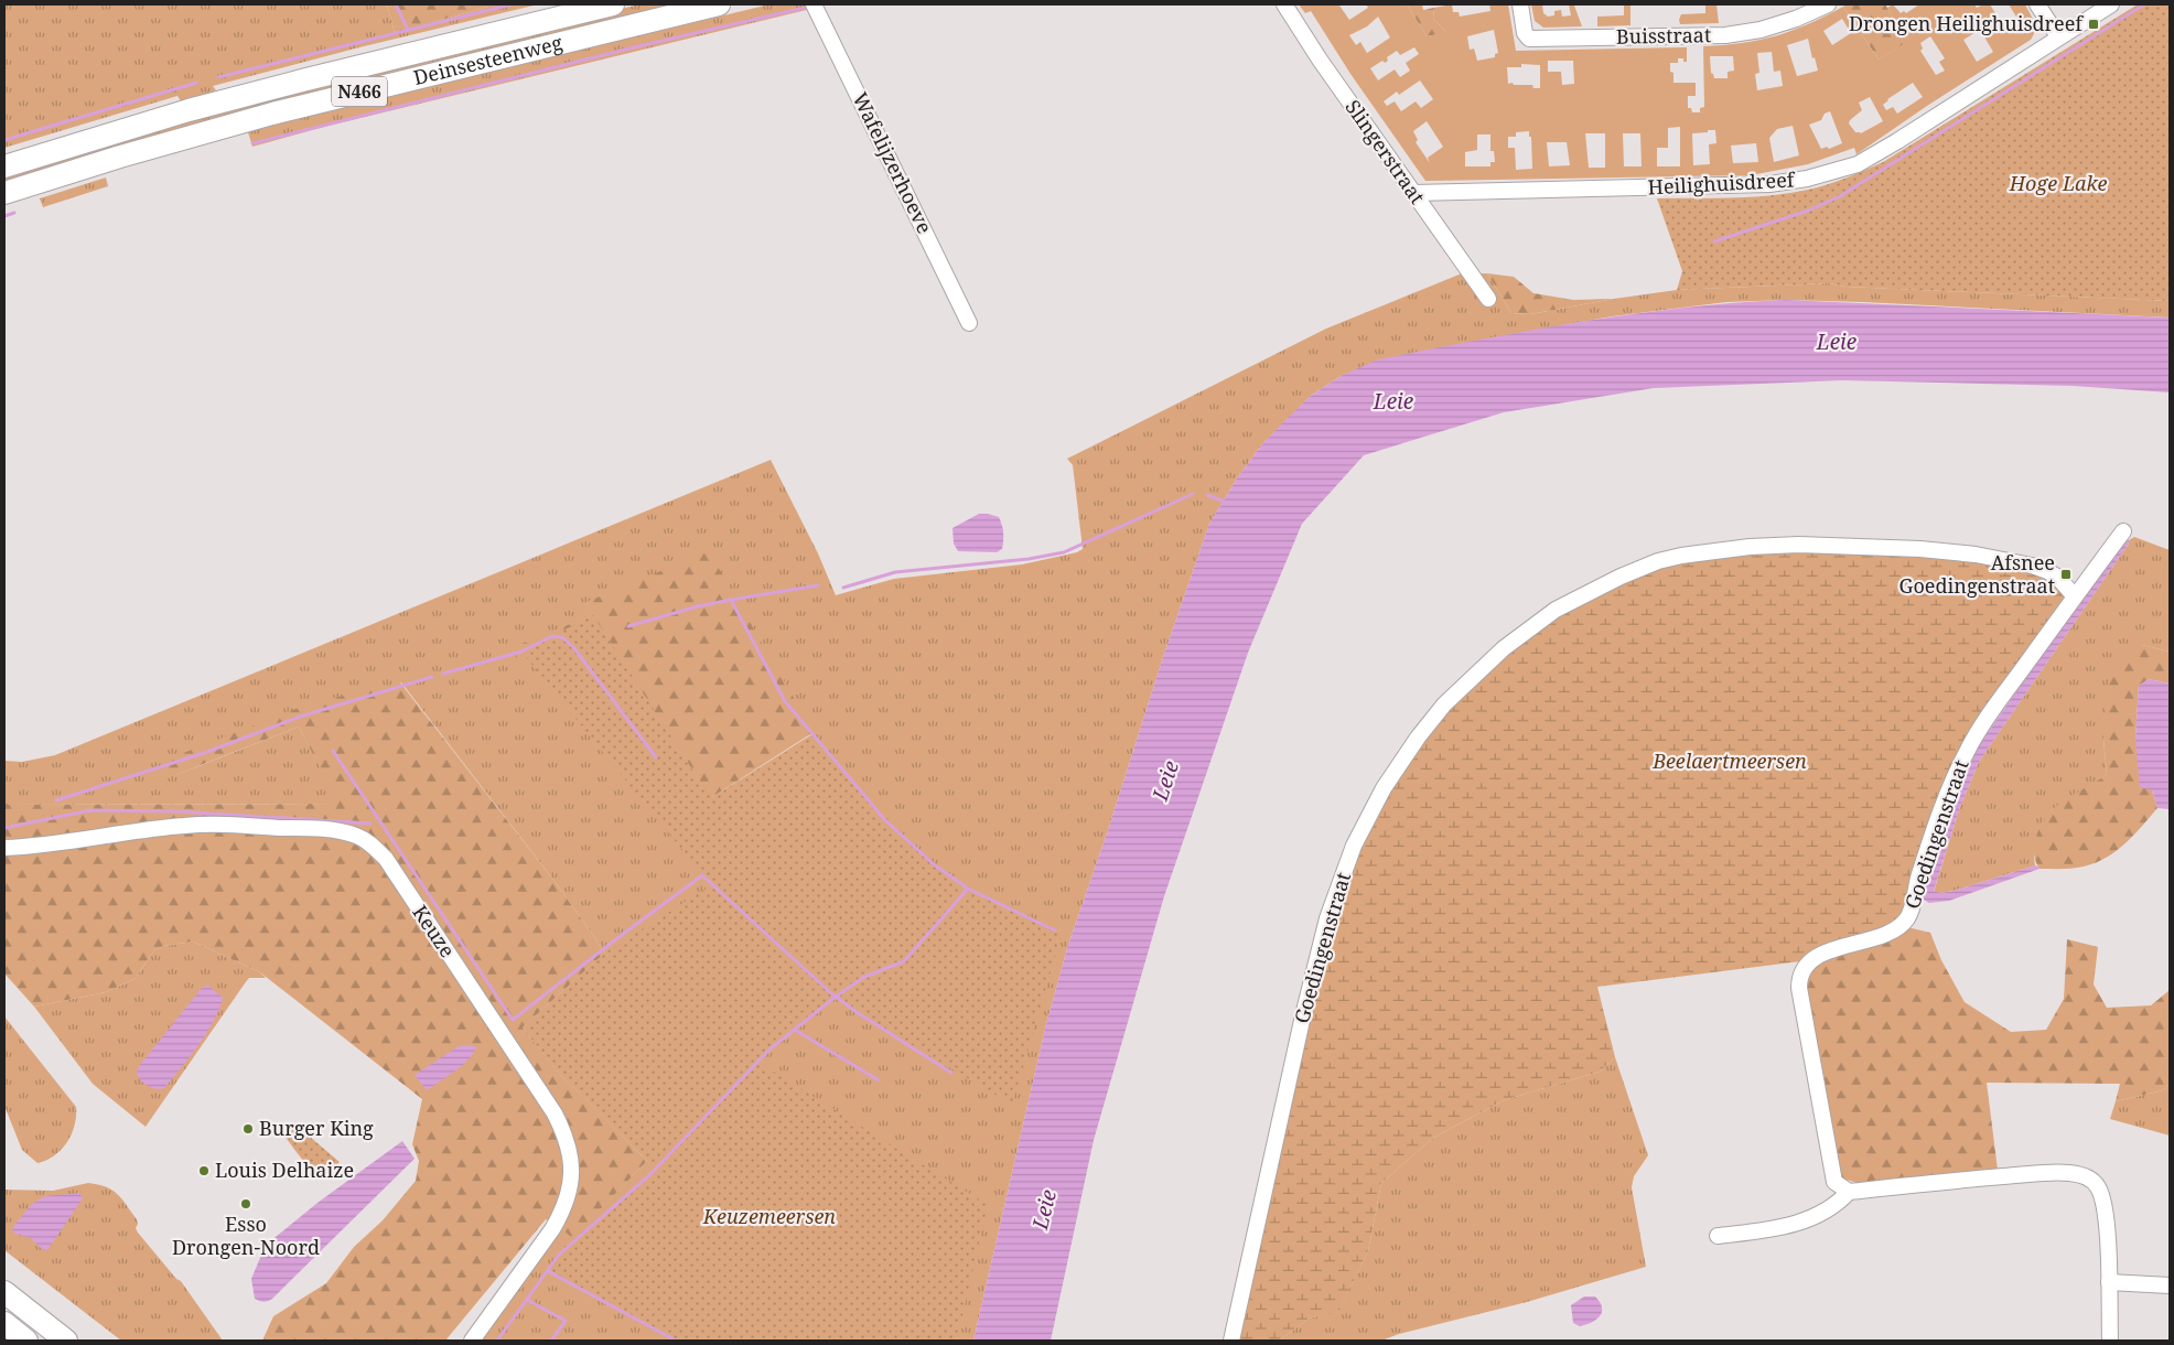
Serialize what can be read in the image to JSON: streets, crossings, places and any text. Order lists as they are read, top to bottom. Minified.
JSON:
{"streets":{"highway":["Deinsesteenweg","N466"],"street":["Buisstraat","Slingerstraat","Wafelijzerhoeve","Heilighuisdreef","Goedingenstraat","Keuze"]},"crossings":[["Slingerstraat","Heilighuisdreef"]],"water":["Leie"],"parks":["Hoge Lake","Beelaertmeersen","Keuzemeersen"],"places":{"transit":["Drongen Heilighuisdreef","Afsnee Goedingenstraat"],"other":["Burger King","Louis Delhaize","Esso Drongen-Noord"]}}
